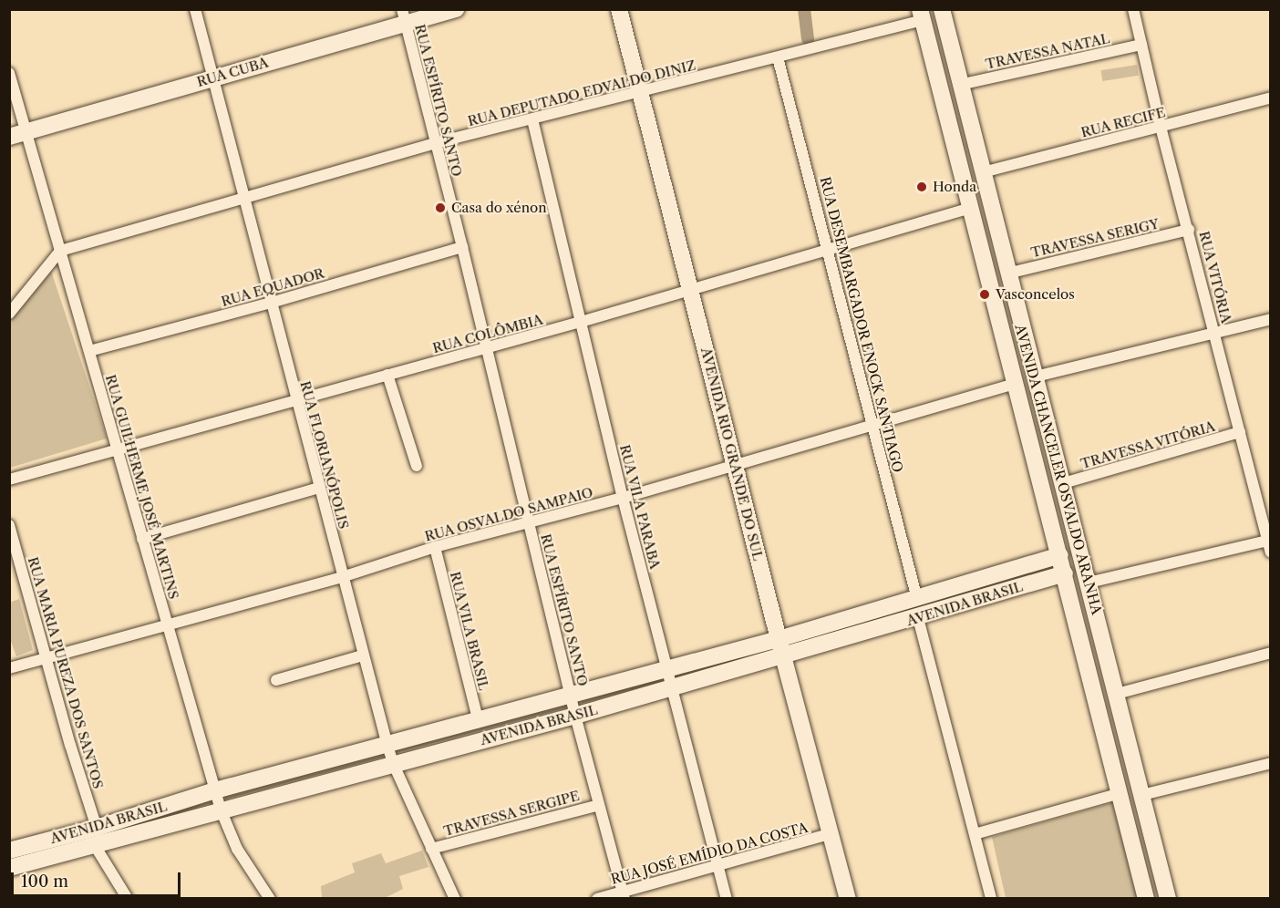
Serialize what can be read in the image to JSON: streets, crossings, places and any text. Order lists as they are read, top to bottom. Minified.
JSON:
{"streets":{"street":["TRAVESSA NATAL","RUA CUBA","RUA DEPUTADO EDVALDO DINIZ","RUA ESPÍRITO SANTO","RUA RECIFE","TRAVESSA SERIGY","RUA VITÓRIA","RUA EQUADOR","RUA DESEMBARGADOR ENOCK SANTIAGO","RUA COLÔMBIA","TRAVESSA VITÓRIA","AVENIDA RIO GRANDE DO SUL","RUA FLORIANÓPOLIS","AVENIDA CHANCELER OSVALDO ARANHA","RUA GUILHERME JOSÉ MARTINS","RUA VILA PARABA","RUA OSVALDO SAMPAIO","AVENIDA BRASIL","RUA VILA BRASIL","RUA MARIA PUREZA DOS SANTOS","TRAVESSA SERGIPE","RUA JOSÉ EMÍDIO DA COSTA"]},"crossings":[["TRAVESSA NATAL","RUA VITÓRIA"],["TRAVESSA NATAL","AVENIDA CHANCELER OSVALDO ARANHA"],["RUA CUBA","RUA ESPÍRITO SANTO"],["RUA CUBA","RUA FLORIANÓPOLIS"],["RUA CUBA","RUA GUILHERME JOSÉ MARTINS"],["RUA DEPUTADO EDVALDO DINIZ","RUA ESPÍRITO SANTO"],["RUA DEPUTADO EDVALDO DINIZ","RUA DESEMBARGADOR ENOCK SANTIAGO"],["RUA DEPUTADO EDVALDO DINIZ","AVENIDA RIO GRANDE DO SUL"],["RUA DEPUTADO EDVALDO DINIZ","RUA FLORIANÓPOLIS"],["RUA DEPUTADO EDVALDO DINIZ","AVENIDA CHANCELER OSVALDO ARANHA"],["RUA DEPUTADO EDVALDO DINIZ","RUA GUILHERME JOSÉ MARTINS"],["RUA DEPUTADO EDVALDO DINIZ","RUA VILA PARABA"],["RUA ESPÍRITO SANTO","RUA EQUADOR"],["RUA ESPÍRITO SANTO","RUA COLÔMBIA"],["RUA ESPÍRITO SANTO","RUA OSVALDO SAMPAIO"],["RUA ESPÍRITO SANTO","AVENIDA BRASIL"],["RUA ESPÍRITO SANTO","TRAVESSA SERGIPE"],["RUA ESPÍRITO SANTO","RUA JOSÉ EMÍDIO DA COSTA"],["RUA RECIFE","RUA VITÓRIA"],["RUA RECIFE","AVENIDA CHANCELER OSVALDO ARANHA"],["TRAVESSA SERIGY","RUA VITÓRIA"],["TRAVESSA SERIGY","AVENIDA CHANCELER OSVALDO ARANHA"],["RUA VITÓRIA","TRAVESSA VITÓRIA"],["RUA EQUADOR","RUA FLORIANÓPOLIS"],["RUA EQUADOR","RUA GUILHERME JOSÉ MARTINS"],["RUA DESEMBARGADOR ENOCK SANTIAGO","RUA COLÔMBIA"],["RUA DESEMBARGADOR ENOCK SANTIAGO","RUA OSVALDO SAMPAIO"],["RUA DESEMBARGADOR ENOCK SANTIAGO","AVENIDA BRASIL"],["RUA COLÔMBIA","AVENIDA RIO GRANDE DO SUL"],["RUA COLÔMBIA","RUA FLORIANÓPOLIS"],["RUA COLÔMBIA","AVENIDA CHANCELER OSVALDO ARANHA"],["RUA COLÔMBIA","RUA GUILHERME JOSÉ MARTINS"],["RUA COLÔMBIA","RUA VILA PARABA"],["TRAVESSA VITÓRIA","AVENIDA CHANCELER OSVALDO ARANHA"],["AVENIDA RIO GRANDE DO SUL","RUA OSVALDO SAMPAIO"],["AVENIDA RIO GRANDE DO SUL","AVENIDA BRASIL"],["AVENIDA RIO GRANDE DO SUL","RUA JOSÉ EMÍDIO DA COSTA"],["RUA FLORIANÓPOLIS","RUA OSVALDO SAMPAIO"],["RUA FLORIANÓPOLIS","AVENIDA BRASIL"],["RUA FLORIANÓPOLIS","TRAVESSA SERGIPE"],["AVENIDA CHANCELER OSVALDO ARANHA","RUA OSVALDO SAMPAIO"],["AVENIDA CHANCELER OSVALDO ARANHA","AVENIDA BRASIL"],["RUA GUILHERME JOSÉ MARTINS","RUA OSVALDO SAMPAIO"],["RUA GUILHERME JOSÉ MARTINS","AVENIDA BRASIL"],["RUA VILA PARABA","RUA OSVALDO SAMPAIO"],["RUA VILA PARABA","AVENIDA BRASIL"],["RUA VILA PARABA","RUA JOSÉ EMÍDIO DA COSTA"],["RUA OSVALDO SAMPAIO","RUA VILA BRASIL"],["RUA OSVALDO SAMPAIO","RUA MARIA PUREZA DOS SANTOS"],["AVENIDA BRASIL","RUA VILA BRASIL"],["AVENIDA BRASIL","RUA MARIA PUREZA DOS SANTOS"]],"places":["Honda","Casa do xénon","Vasconcelos"],"scale_bar":"100 m"}
